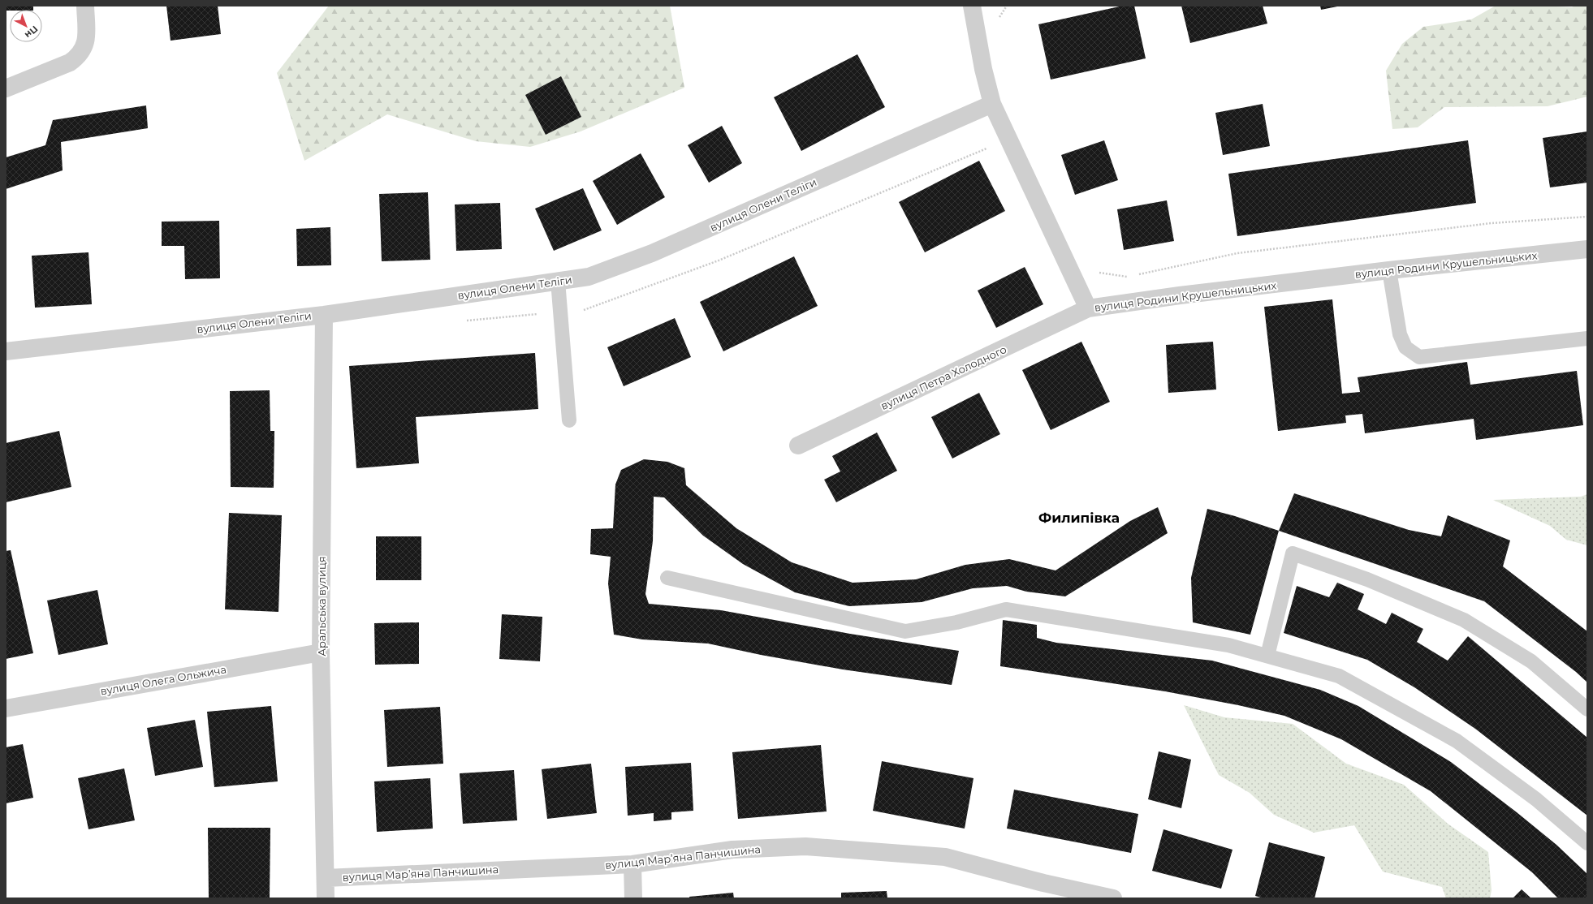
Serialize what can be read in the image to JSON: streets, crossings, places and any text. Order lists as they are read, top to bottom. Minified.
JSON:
{"streets":{"street":["вулиця Олени Теліги","вулиця Родини Крушельницьких","вулиця Петра Холодного","Аральська вулиця","вулиця Олега Ольжича","вулиця Марʼяна Панчишина"]},"crossings":[["вулиця Олени Теліги","вулиця Родини Крушельницьких"],["вулиця Олени Теліги","Аральська вулиця"],["вулиця Родини Крушельницьких","вулиця Петра Холодного"],["Аральська вулиця","вулиця Олега Ольжича"],["Аральська вулиця","вулиця Марʼяна Панчишина"]],"districts":["Филипівка"],"north":"bottom right"}
